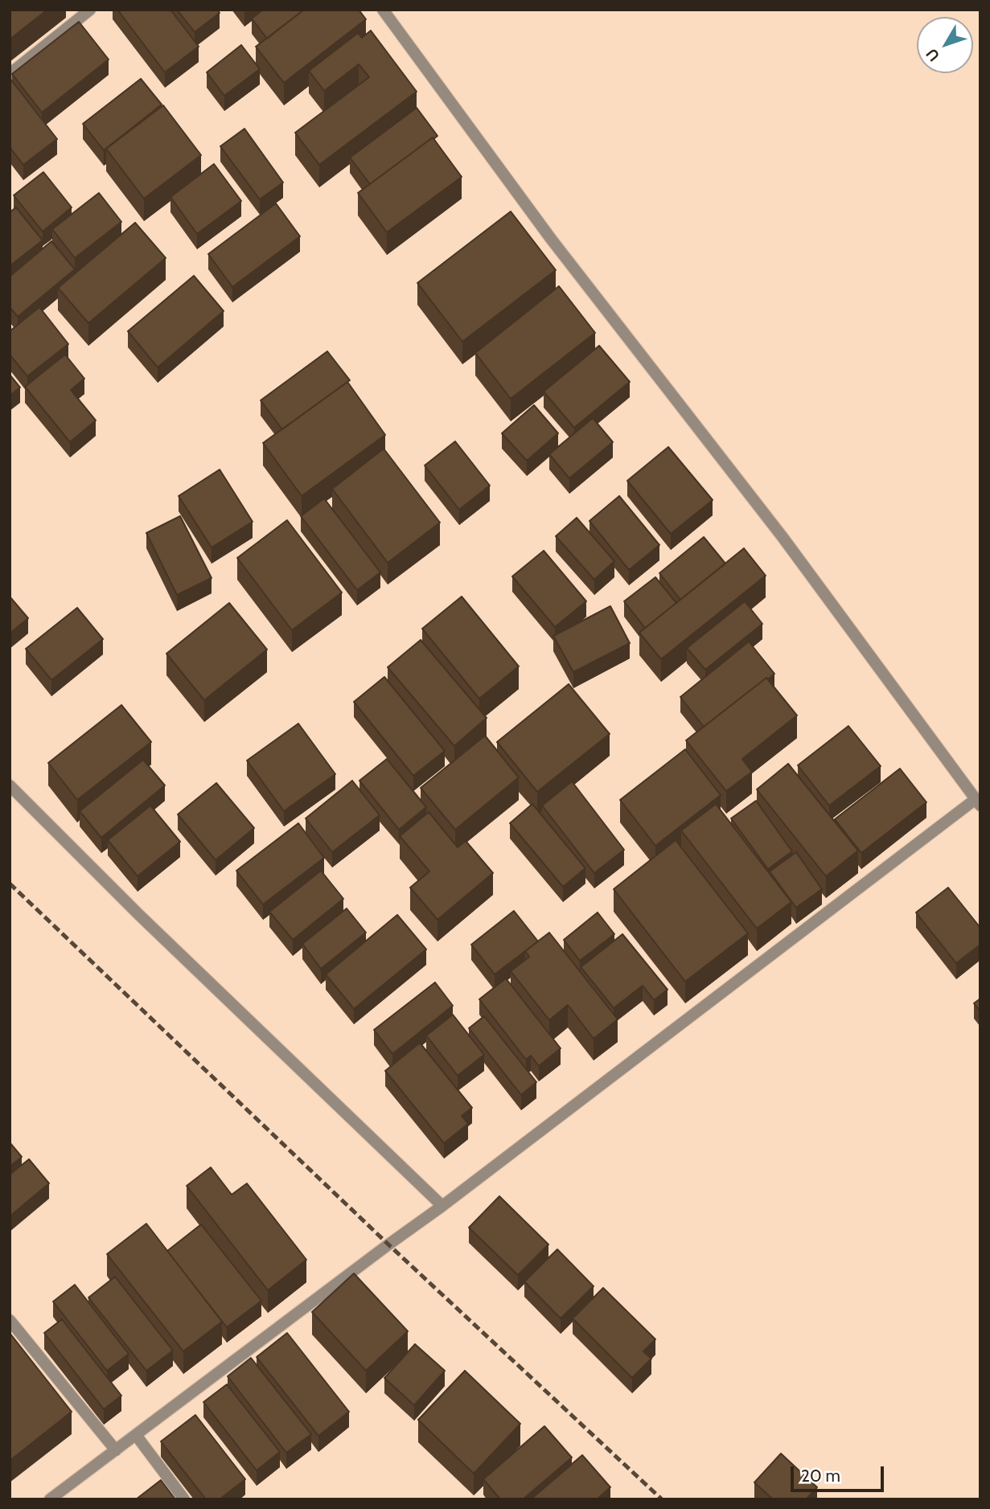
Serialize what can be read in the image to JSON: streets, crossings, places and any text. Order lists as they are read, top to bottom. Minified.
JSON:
{"scale_bar":"20 m","north":"bottom left"}
